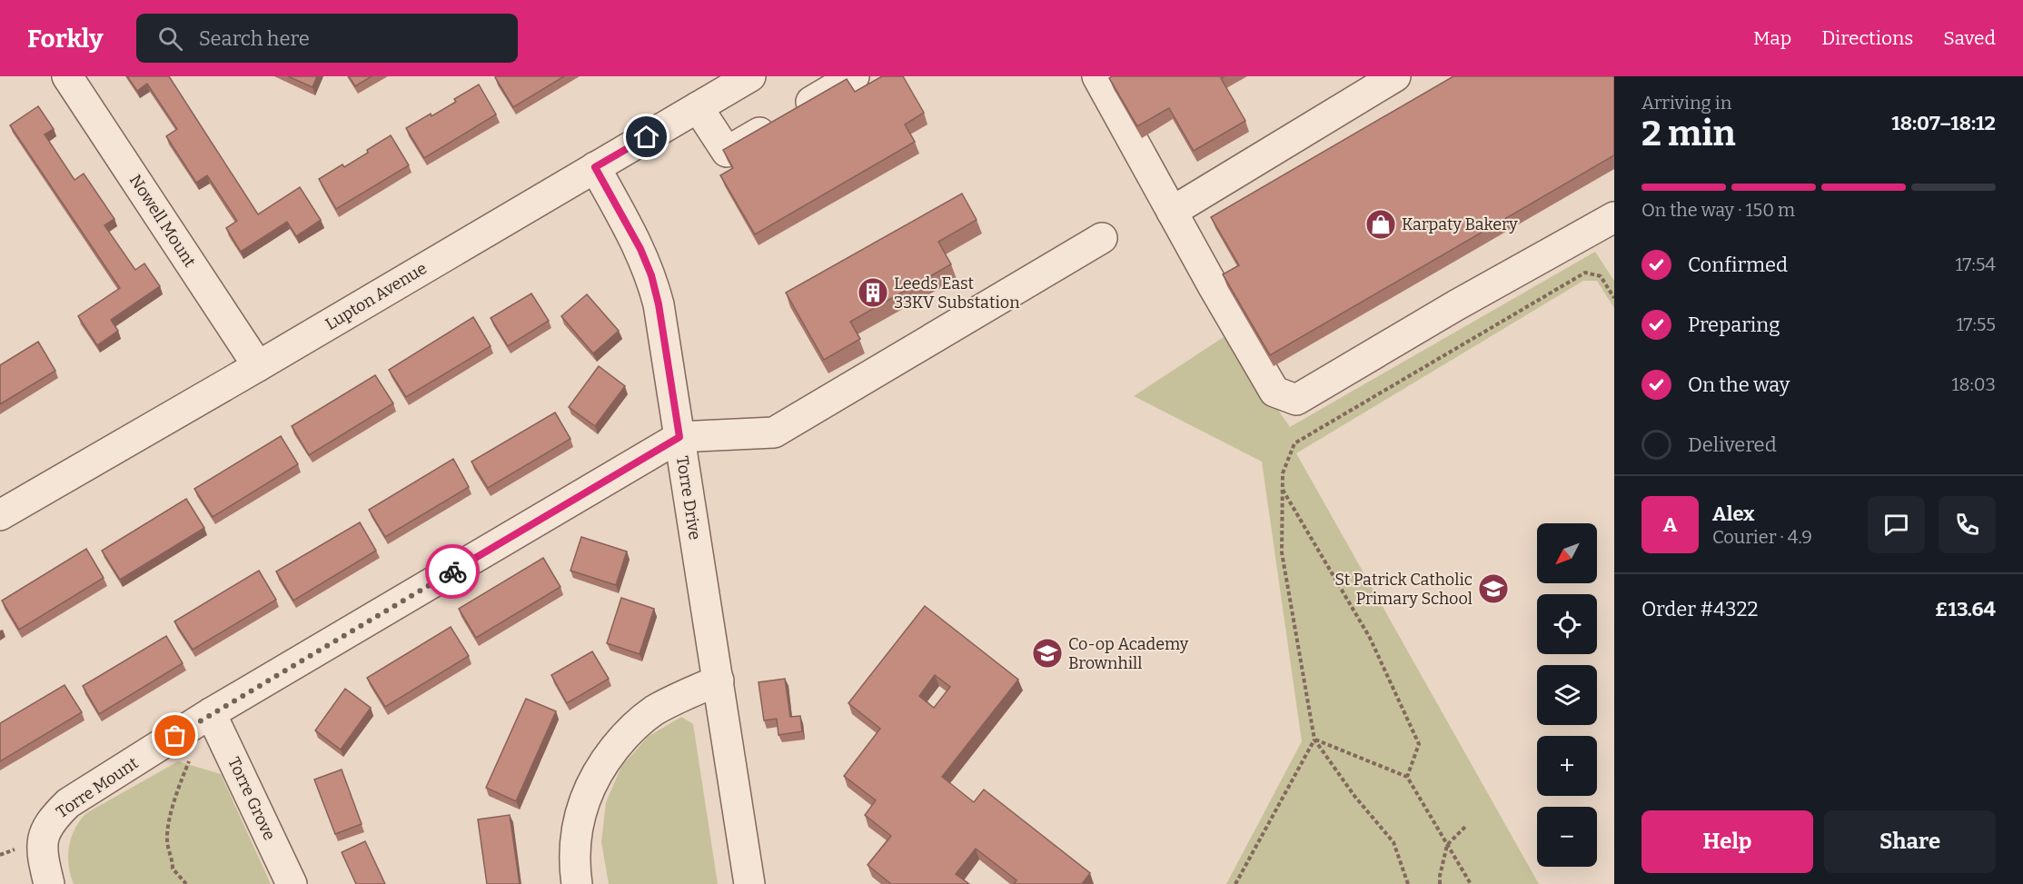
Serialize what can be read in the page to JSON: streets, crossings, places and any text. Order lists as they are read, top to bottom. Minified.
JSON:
{"streets":{"street":["Nowell Mount","Lupton Avenue","Torre Drive","Torre Mount","Torre Grove"]},"crossings":[["Nowell Mount","Lupton Avenue"],["Lupton Avenue","Torre Drive"],["Torre Drive","Torre Mount"],["Torre Mount","Torre Grove"]],"places":{"shop":["Karpaty Bakery"],"building":["Leeds East 33KV Substation"],"school or university":["St Patrick Catholic Primary School","Co-op Academy Brownhill"]},"north":"bottom left","page":{"header":"Forkly","search":"Search here","nav":["Map","Directions","Saved"],"heading":["2 min","Arriving in","18:07–18:12"],"panel":["Alex","Courier · 4.9","Order #4322","£13.64"],"bar":"On the way · 150 m","list":[["Confirmed","17:54"],["Preparing","17:55"],["On the way","18:03"],"Delivered"],"round":"A","map_buttons":["+","−"],"buttons":["Help","Share"]}}
